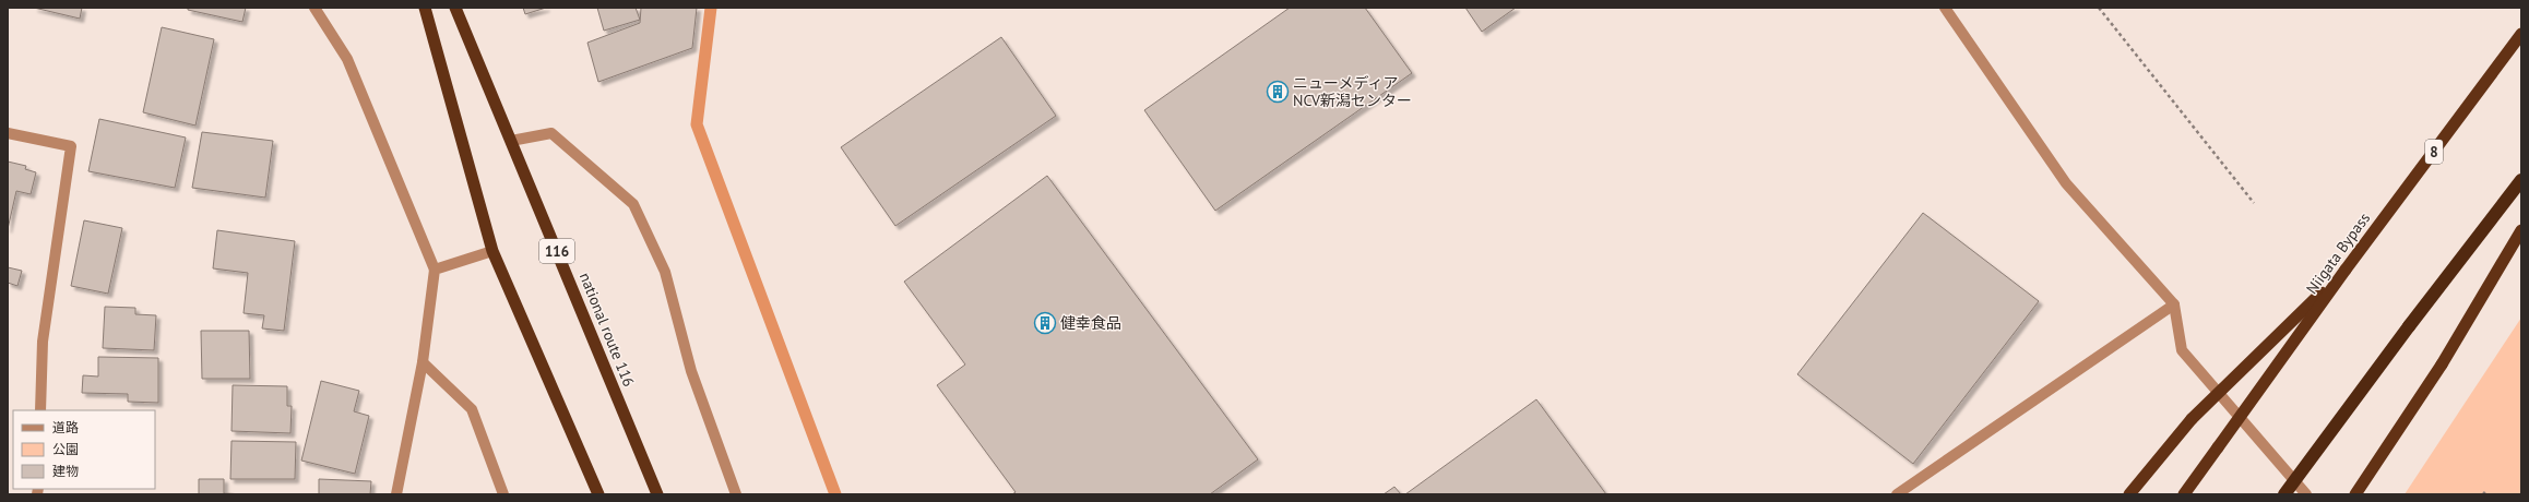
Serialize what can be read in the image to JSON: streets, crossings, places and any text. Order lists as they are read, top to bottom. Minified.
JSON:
{"streets":{"highway":["8","116","Niigata Bypass","national route 116"]},"places":{"building":["ニューメディア NCV新潟センター","健幸食品"]},"legend":["道路","公園","建物"]}
